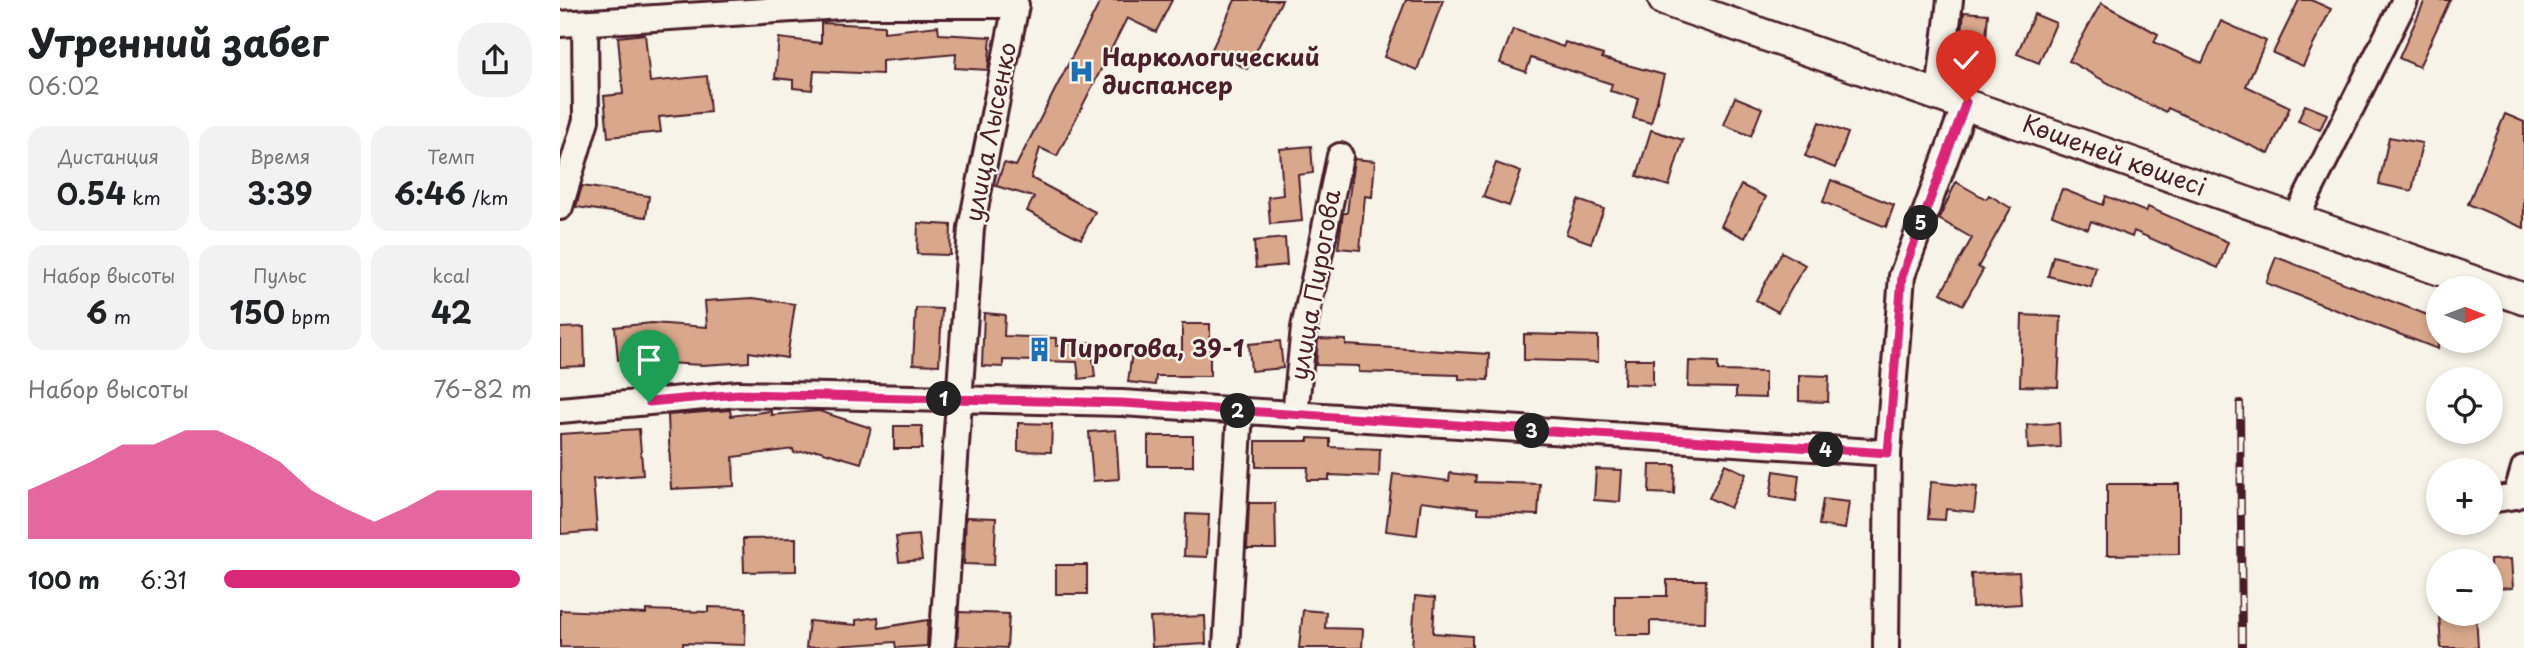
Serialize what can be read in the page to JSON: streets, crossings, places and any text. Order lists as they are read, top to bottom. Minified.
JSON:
{"streets":{"main road":["Көшеней көшесі"],"street":["улица Лысенко","улица Пирогова"]},"crossings":[["улица Лысенко","улица Пирогова"]],"places":{"hospital":["Наркологический диспансер"],"building":["Пирогова, 39-1"]},"north":"right","page":{"heading":["Утренний забег","06:02"],"stats":[["Дистанция","0.54 km"],["Время","3:39"],["Темп","6:46 /km"],["Набор высоты","6 m"],["Пульс","150 bpm"],["kcal","42"]],"pins":["5","1","2","3","4"],"map_buttons":["+","−"],"chart":["Набор высоты","76–82 m"],"list":[{"name":"100 m","note":"6:31"}]}}
